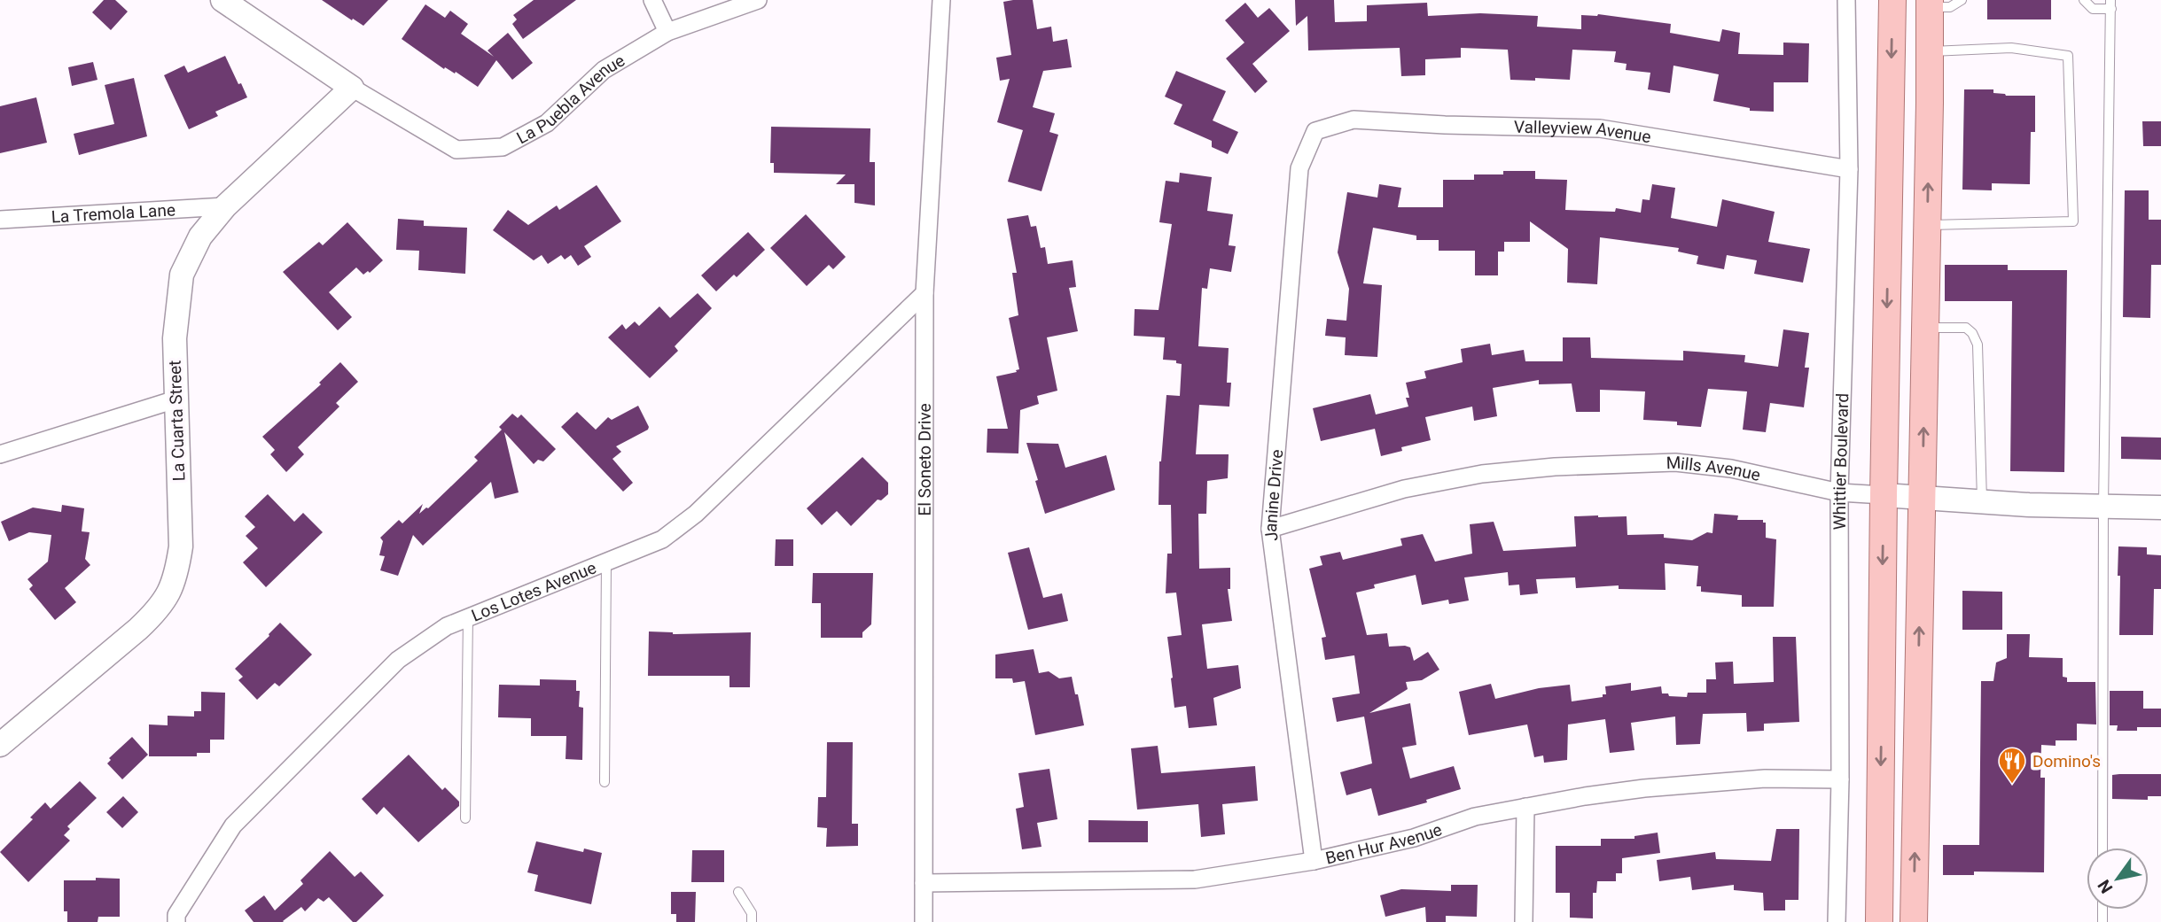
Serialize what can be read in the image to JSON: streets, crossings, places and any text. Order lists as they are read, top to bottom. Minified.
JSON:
{"streets":{"street":["La Puebla Avenue","Valleyview Avenue","La Tremola Lane","La Cuarta Street","El Soneto Drive","Whittier Boulevard","Mills Avenue","Janine Drive","Los Lotes Avenue","Ben Hur Avenue"]},"crossings":[["La Puebla Avenue","La Cuarta Street"],["Valleyview Avenue","Whittier Boulevard"],["Valleyview Avenue","Janine Drive"],["La Tremola Lane","La Cuarta Street"],["El Soneto Drive","Los Lotes Avenue"],["El Soneto Drive","Ben Hur Avenue"],["Whittier Boulevard","Mills Avenue"],["Whittier Boulevard","Ben Hur Avenue"],["Mills Avenue","Janine Drive"],["Janine Drive","Ben Hur Avenue"]],"places":{"restaurant":["Domino's"]},"north":"bottom left"}
